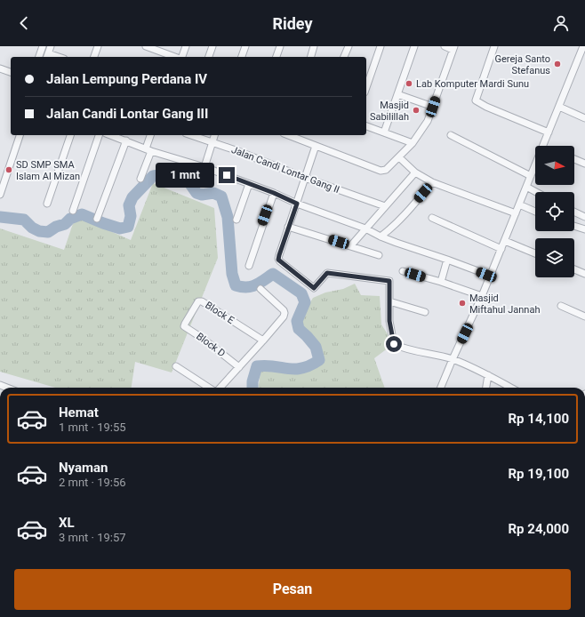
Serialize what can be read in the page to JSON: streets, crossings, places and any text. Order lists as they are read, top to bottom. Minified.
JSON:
{"streets":{"street":["Jalan Candi Lontar Gang II","Block E","Block D"]},"crossings":[["Block E","Block D"]],"places":["Gereja Santo Stefanus","Lab Komputer Mardi Sunu","Masjid Sabilillah","SD SMP SMA Islam Al Mizan","Masjid Miftahul Jannah"],"north":"right","page":{"header":"Ridey","banner":["Jalan Lempung Perdana IV","Jalan Candi Lontar Gang III"],"bubble":"1 mnt","list":[{"name":"Hemat","note":"1 mnt · 19:55","value":"Rp 14,100"},{"name":"Nyaman","note":"2 mnt · 19:56","value":"Rp 19,100"},{"name":"XL","note":"3 mnt · 19:57","value":"Rp 24,000"}],"buttons":"Pesan"}}
